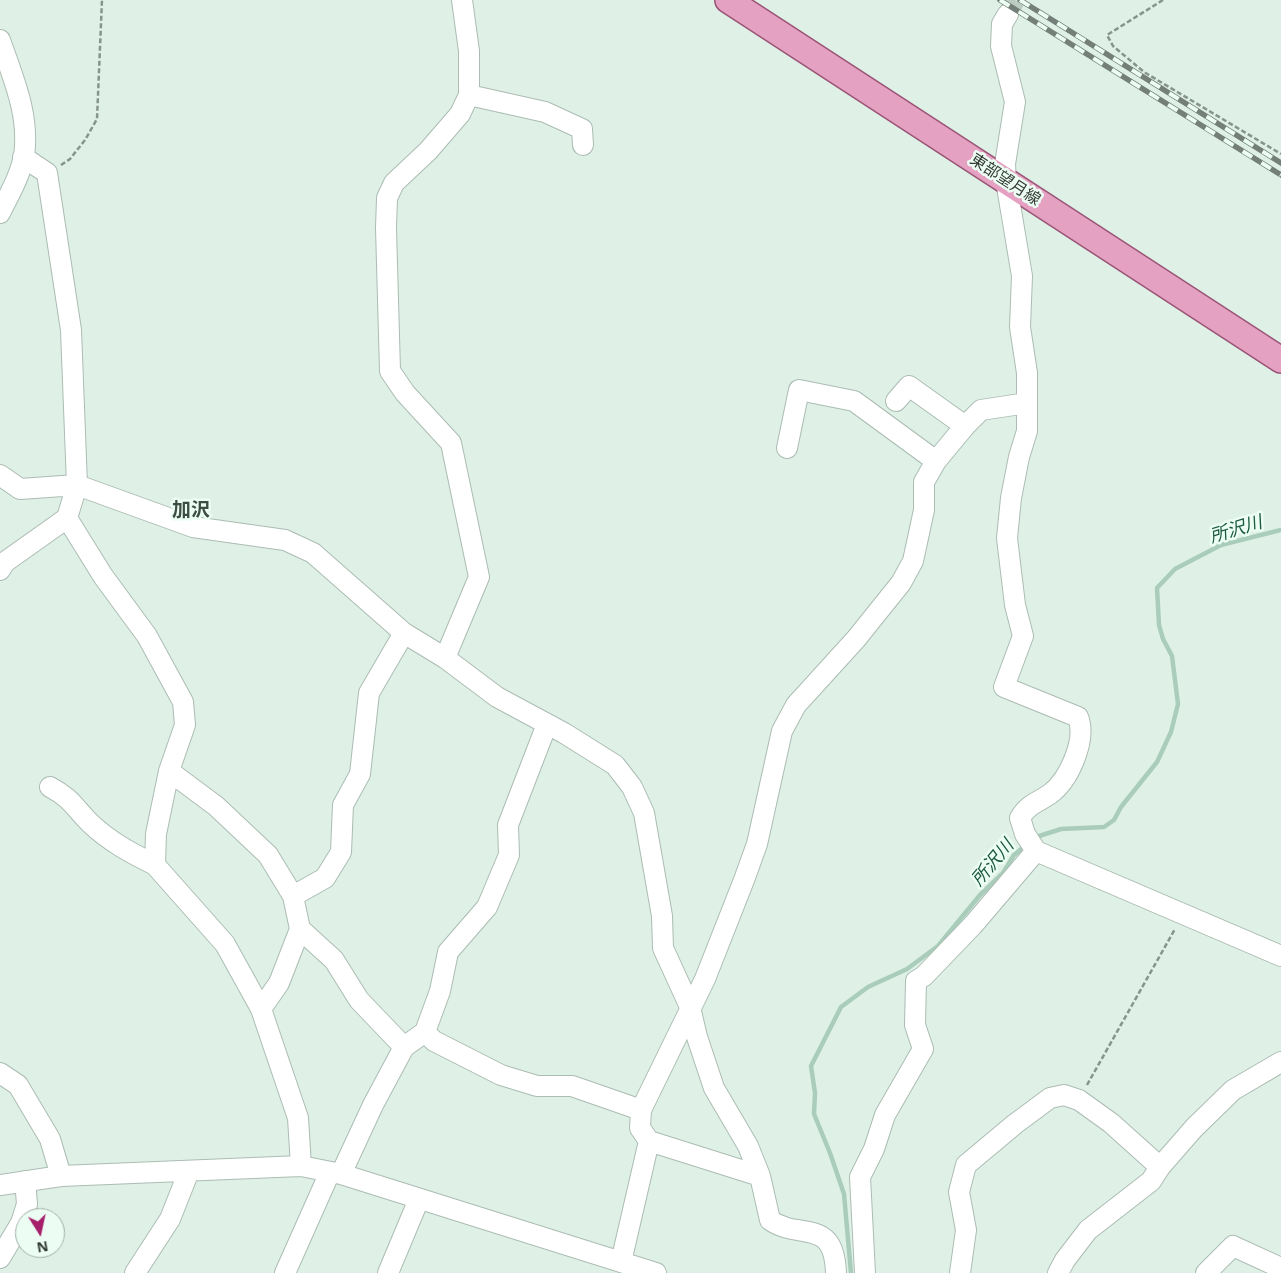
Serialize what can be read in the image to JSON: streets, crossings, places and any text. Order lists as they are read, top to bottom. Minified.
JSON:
{"streets":{"main road":["東部望月線"]},"districts":["加沢"],"water":["所沢川"],"north":"bottom"}
